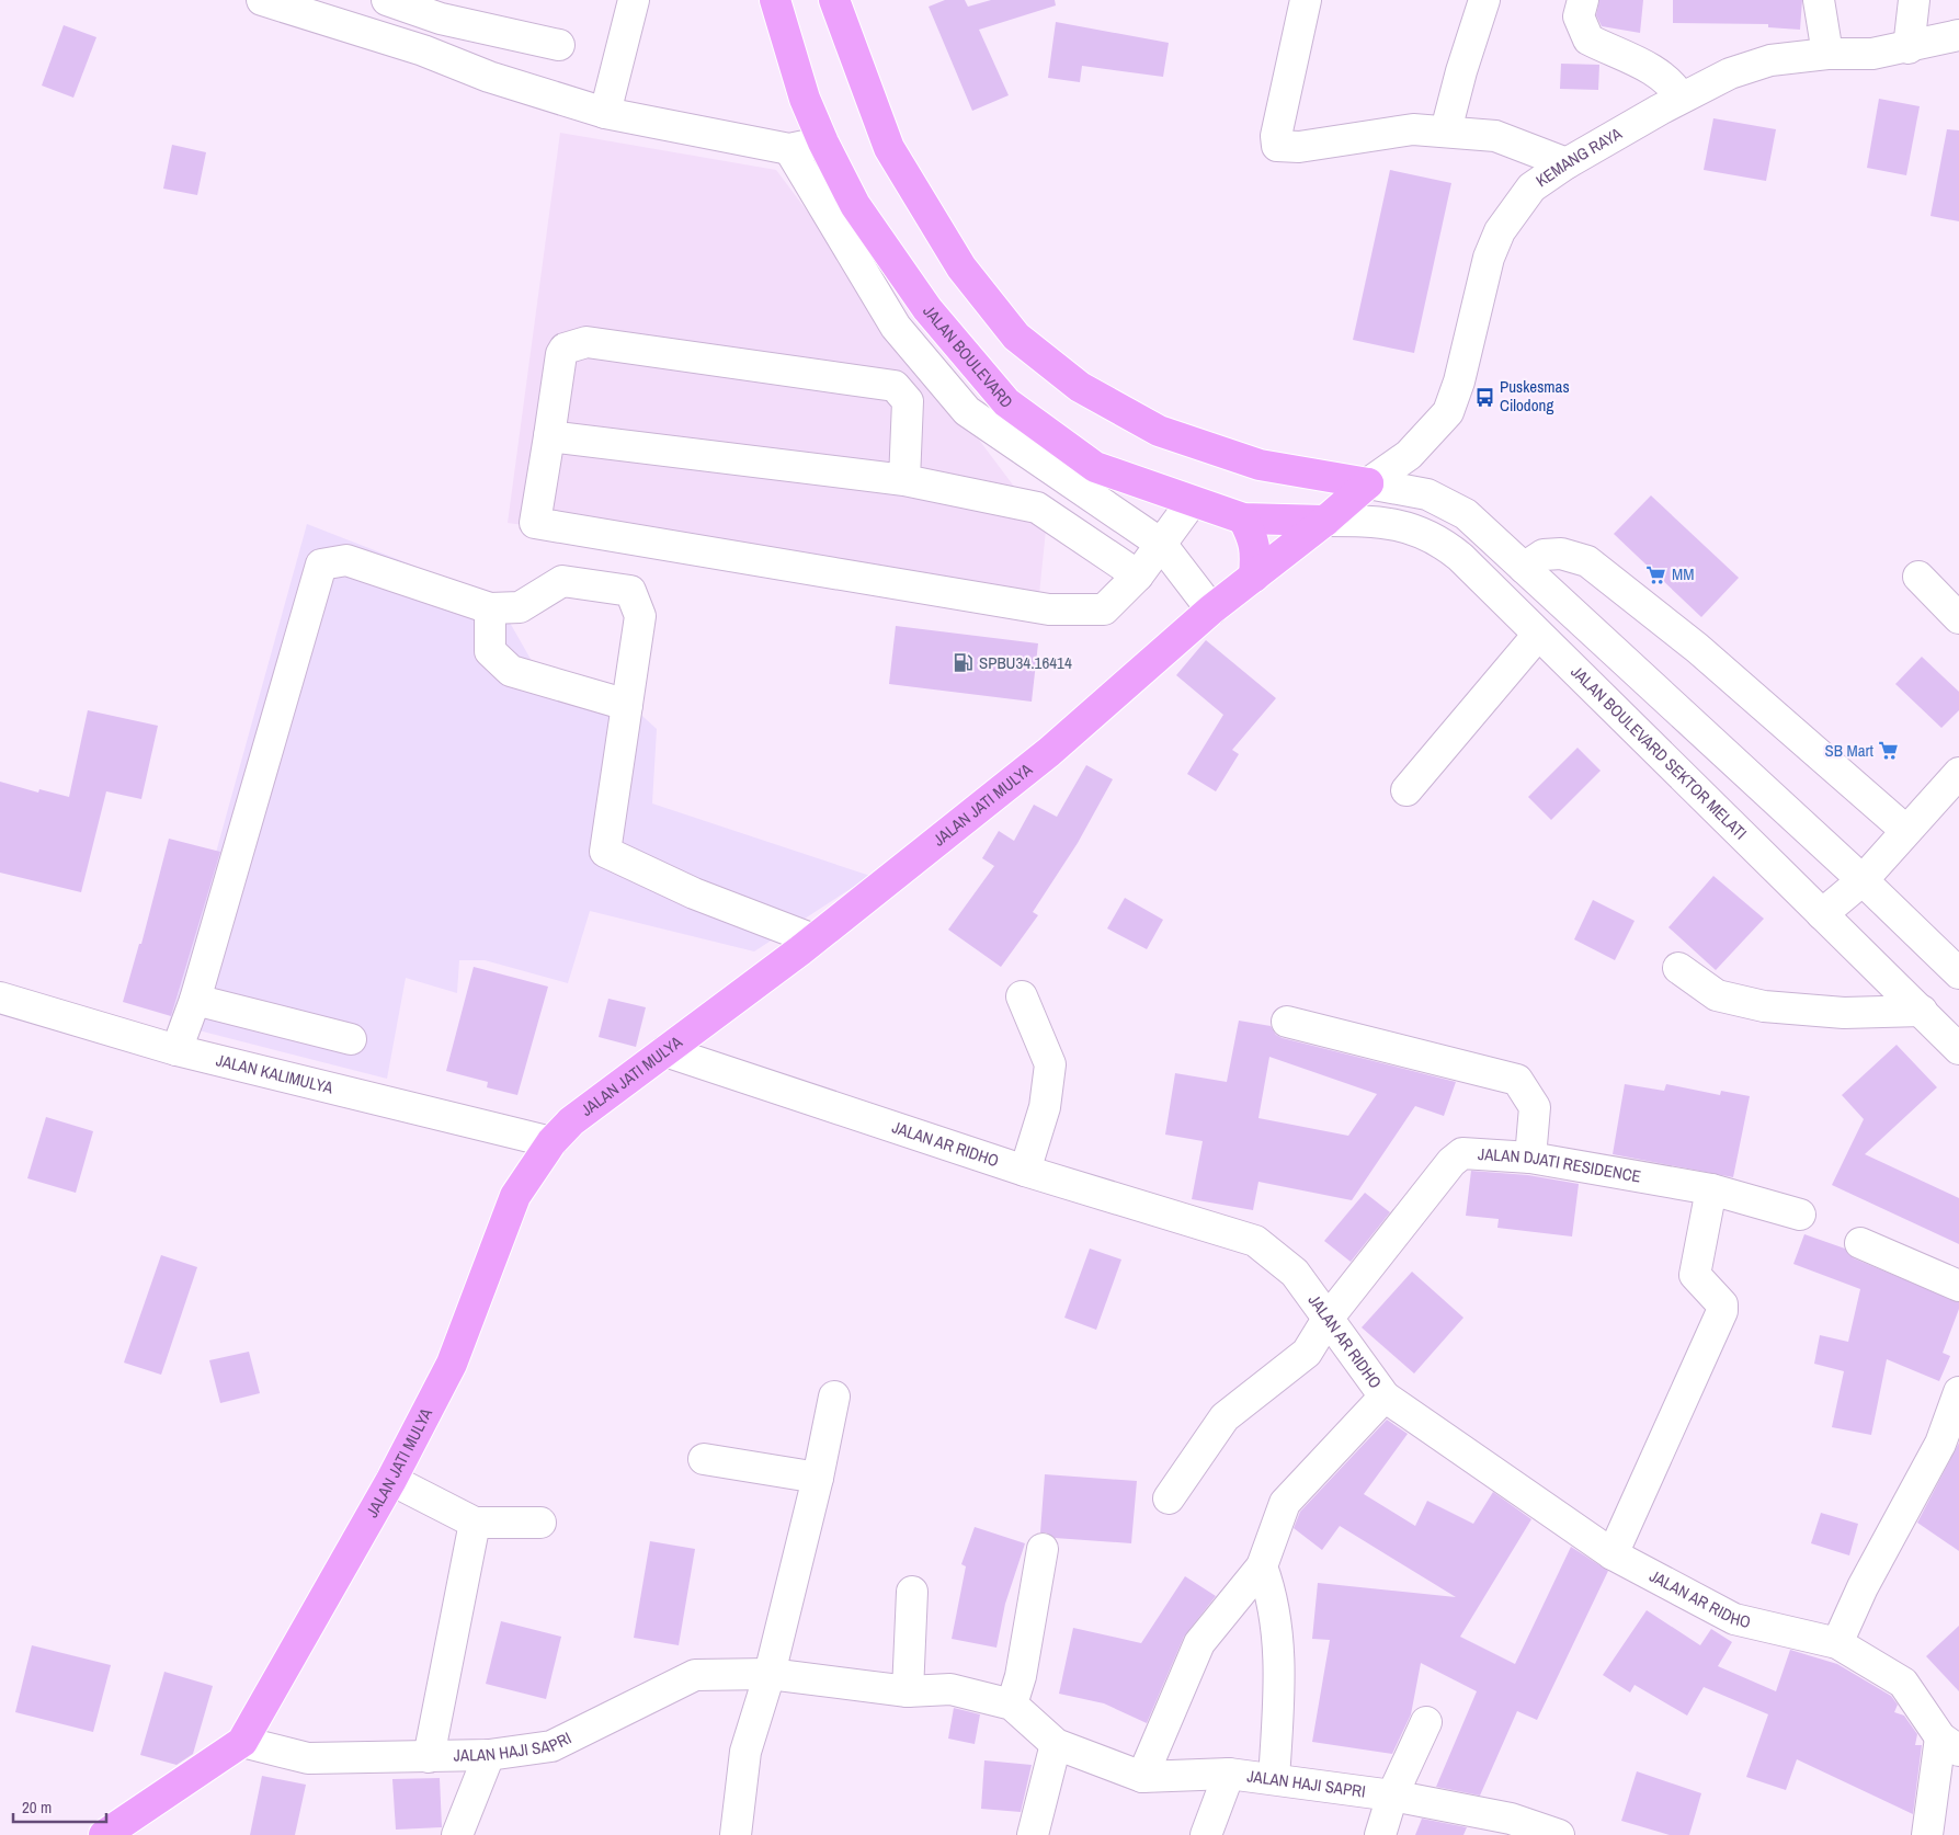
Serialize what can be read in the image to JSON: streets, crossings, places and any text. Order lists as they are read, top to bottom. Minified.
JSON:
{"streets":{"main road":["JALAN BOULEVARD","JALAN JATI MULYA"],"street":["KEMANG RAYA","JALAN BOULEVARD SEKTOR MELATI","JALAN KALIMULYA","JALAN AR RIDHO","JALAN DJATI RESIDENCE","JALAN HAJI SAPRI"]},"crossings":[["KEMANG RAYA","JALAN JATI MULYA"],["JALAN BOULEVARD","JALAN BOULEVARD SEKTOR MELATI"],["JALAN BOULEVARD","JALAN JATI MULYA"],["JALAN BOULEVARD SEKTOR MELATI","JALAN JATI MULYA"],["JALAN JATI MULYA","JALAN KALIMULYA"],["JALAN JATI MULYA","JALAN AR RIDHO"],["JALAN JATI MULYA","JALAN HAJI SAPRI"],["JALAN AR RIDHO","JALAN DJATI RESIDENCE"]],"places":{"bus stop":["Puskesmas Cilodong"],"supermarket":["MM","SB Mart"],"fuel station":["SPBU34.16414"]},"scale_bar":"20 m"}
